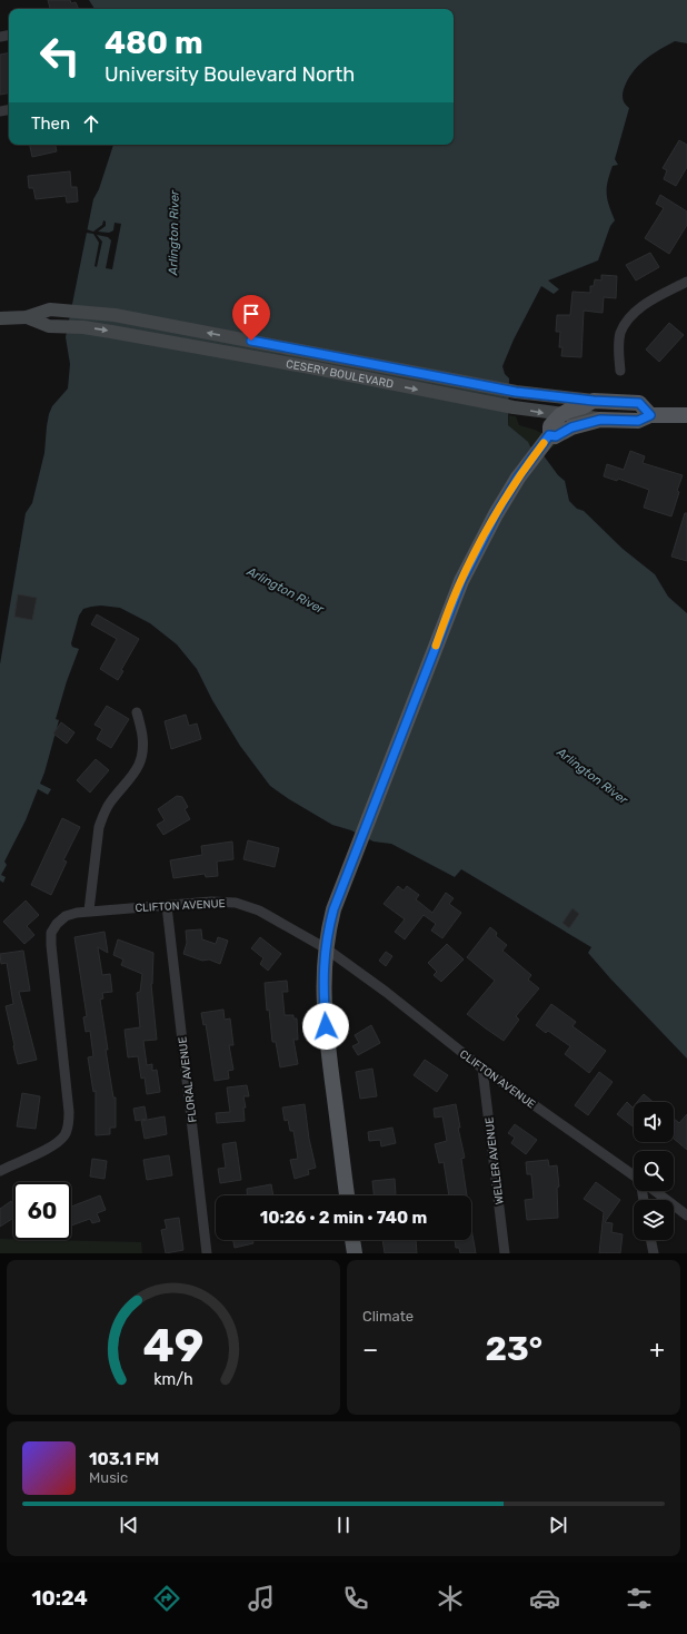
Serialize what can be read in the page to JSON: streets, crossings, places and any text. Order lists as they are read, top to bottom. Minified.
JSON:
{"streets":{"main road":["CESERY BOULEVARD"],"street":["CLIFTON AVENUE","FLORAL AVENUE","WELLER AVENUE"]},"crossings":[["CLIFTON AVENUE","FLORAL AVENUE"],["CLIFTON AVENUE","WELLER AVENUE"]],"water":["Arlington River"],"page":{"turn":["480 m","University Boulevard North"],"then":"Then","limit":"60","trip":"10:26 · 2 min · 740 m","tile":"Climate","heat":["−","23°","+"],"song":["103.1 FM","Music"],"tabs":"10:24","gauge":["49","km/h"]}}
